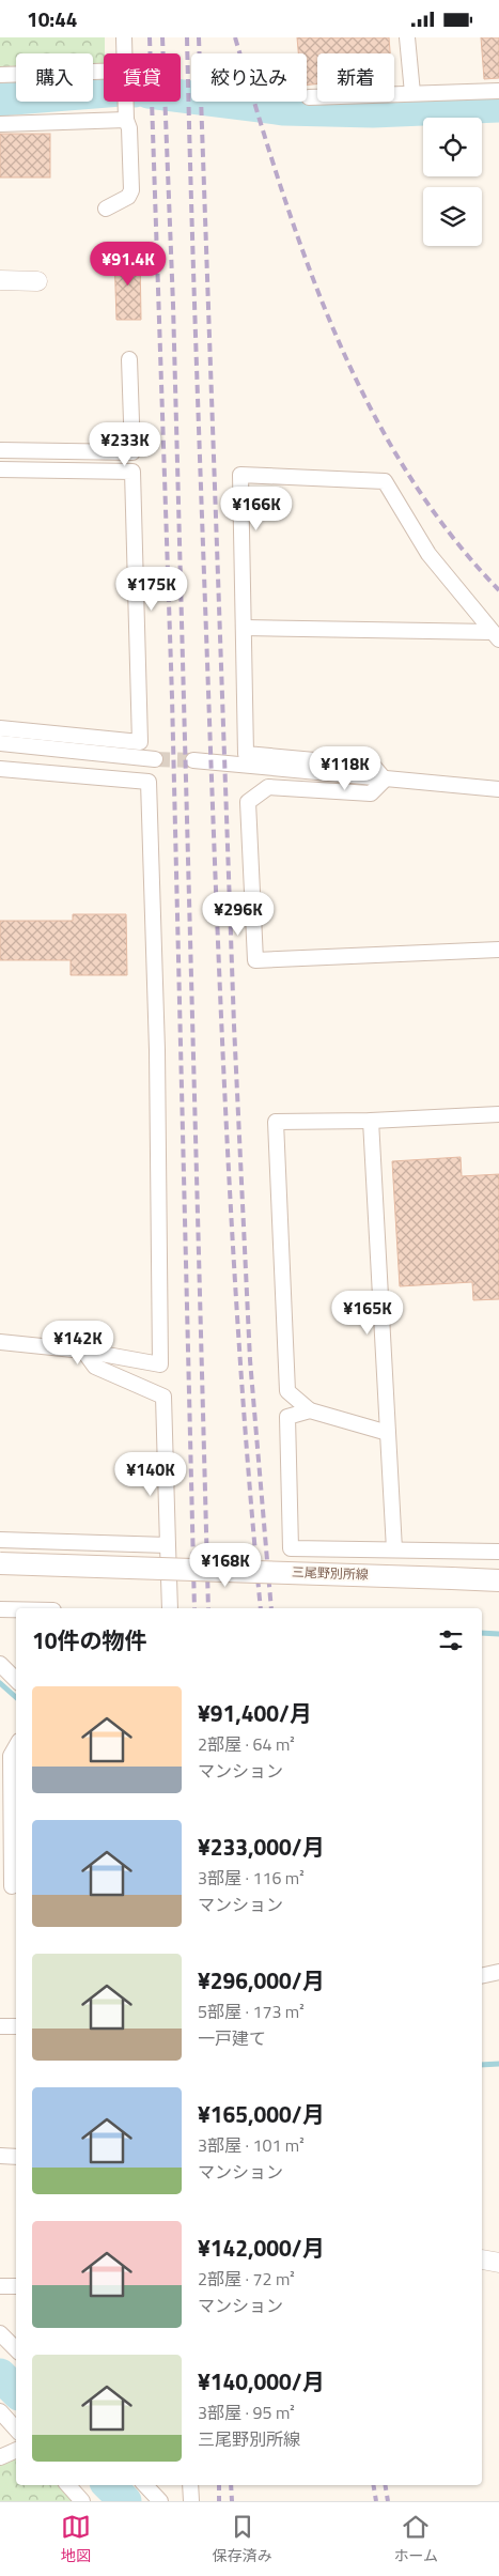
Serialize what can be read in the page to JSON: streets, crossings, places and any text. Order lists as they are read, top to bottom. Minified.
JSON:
{"streets":{"main road":["三尾野別所線"]},"page":{"status":"10:44","chip":["購入","賃貸","絞り込み","新着"],"price":["¥91.4K","¥233K","¥166K","¥175K","¥118K","¥296K","¥165K","¥142K","¥140K","¥168K"],"heading":"10件の物件","list":[{"name":"¥91,400/月","note":"2部屋 · 64 m² · マンション"},{"name":"¥233,000/月","note":"3部屋 · 116 m² · マンション"},{"name":"¥296,000/月","note":"5部屋 · 173 m² · 一戸建て"},{"name":"¥165,000/月","note":"3部屋 · 101 m² · マンション"},{"name":"¥142,000/月","note":"2部屋 · 72 m² · マンション"},{"name":"¥140,000/月","note":"3部屋 · 95 m² · 三尾野別所線"}],"tabs":["地図","保存済み","ホーム"]}}
